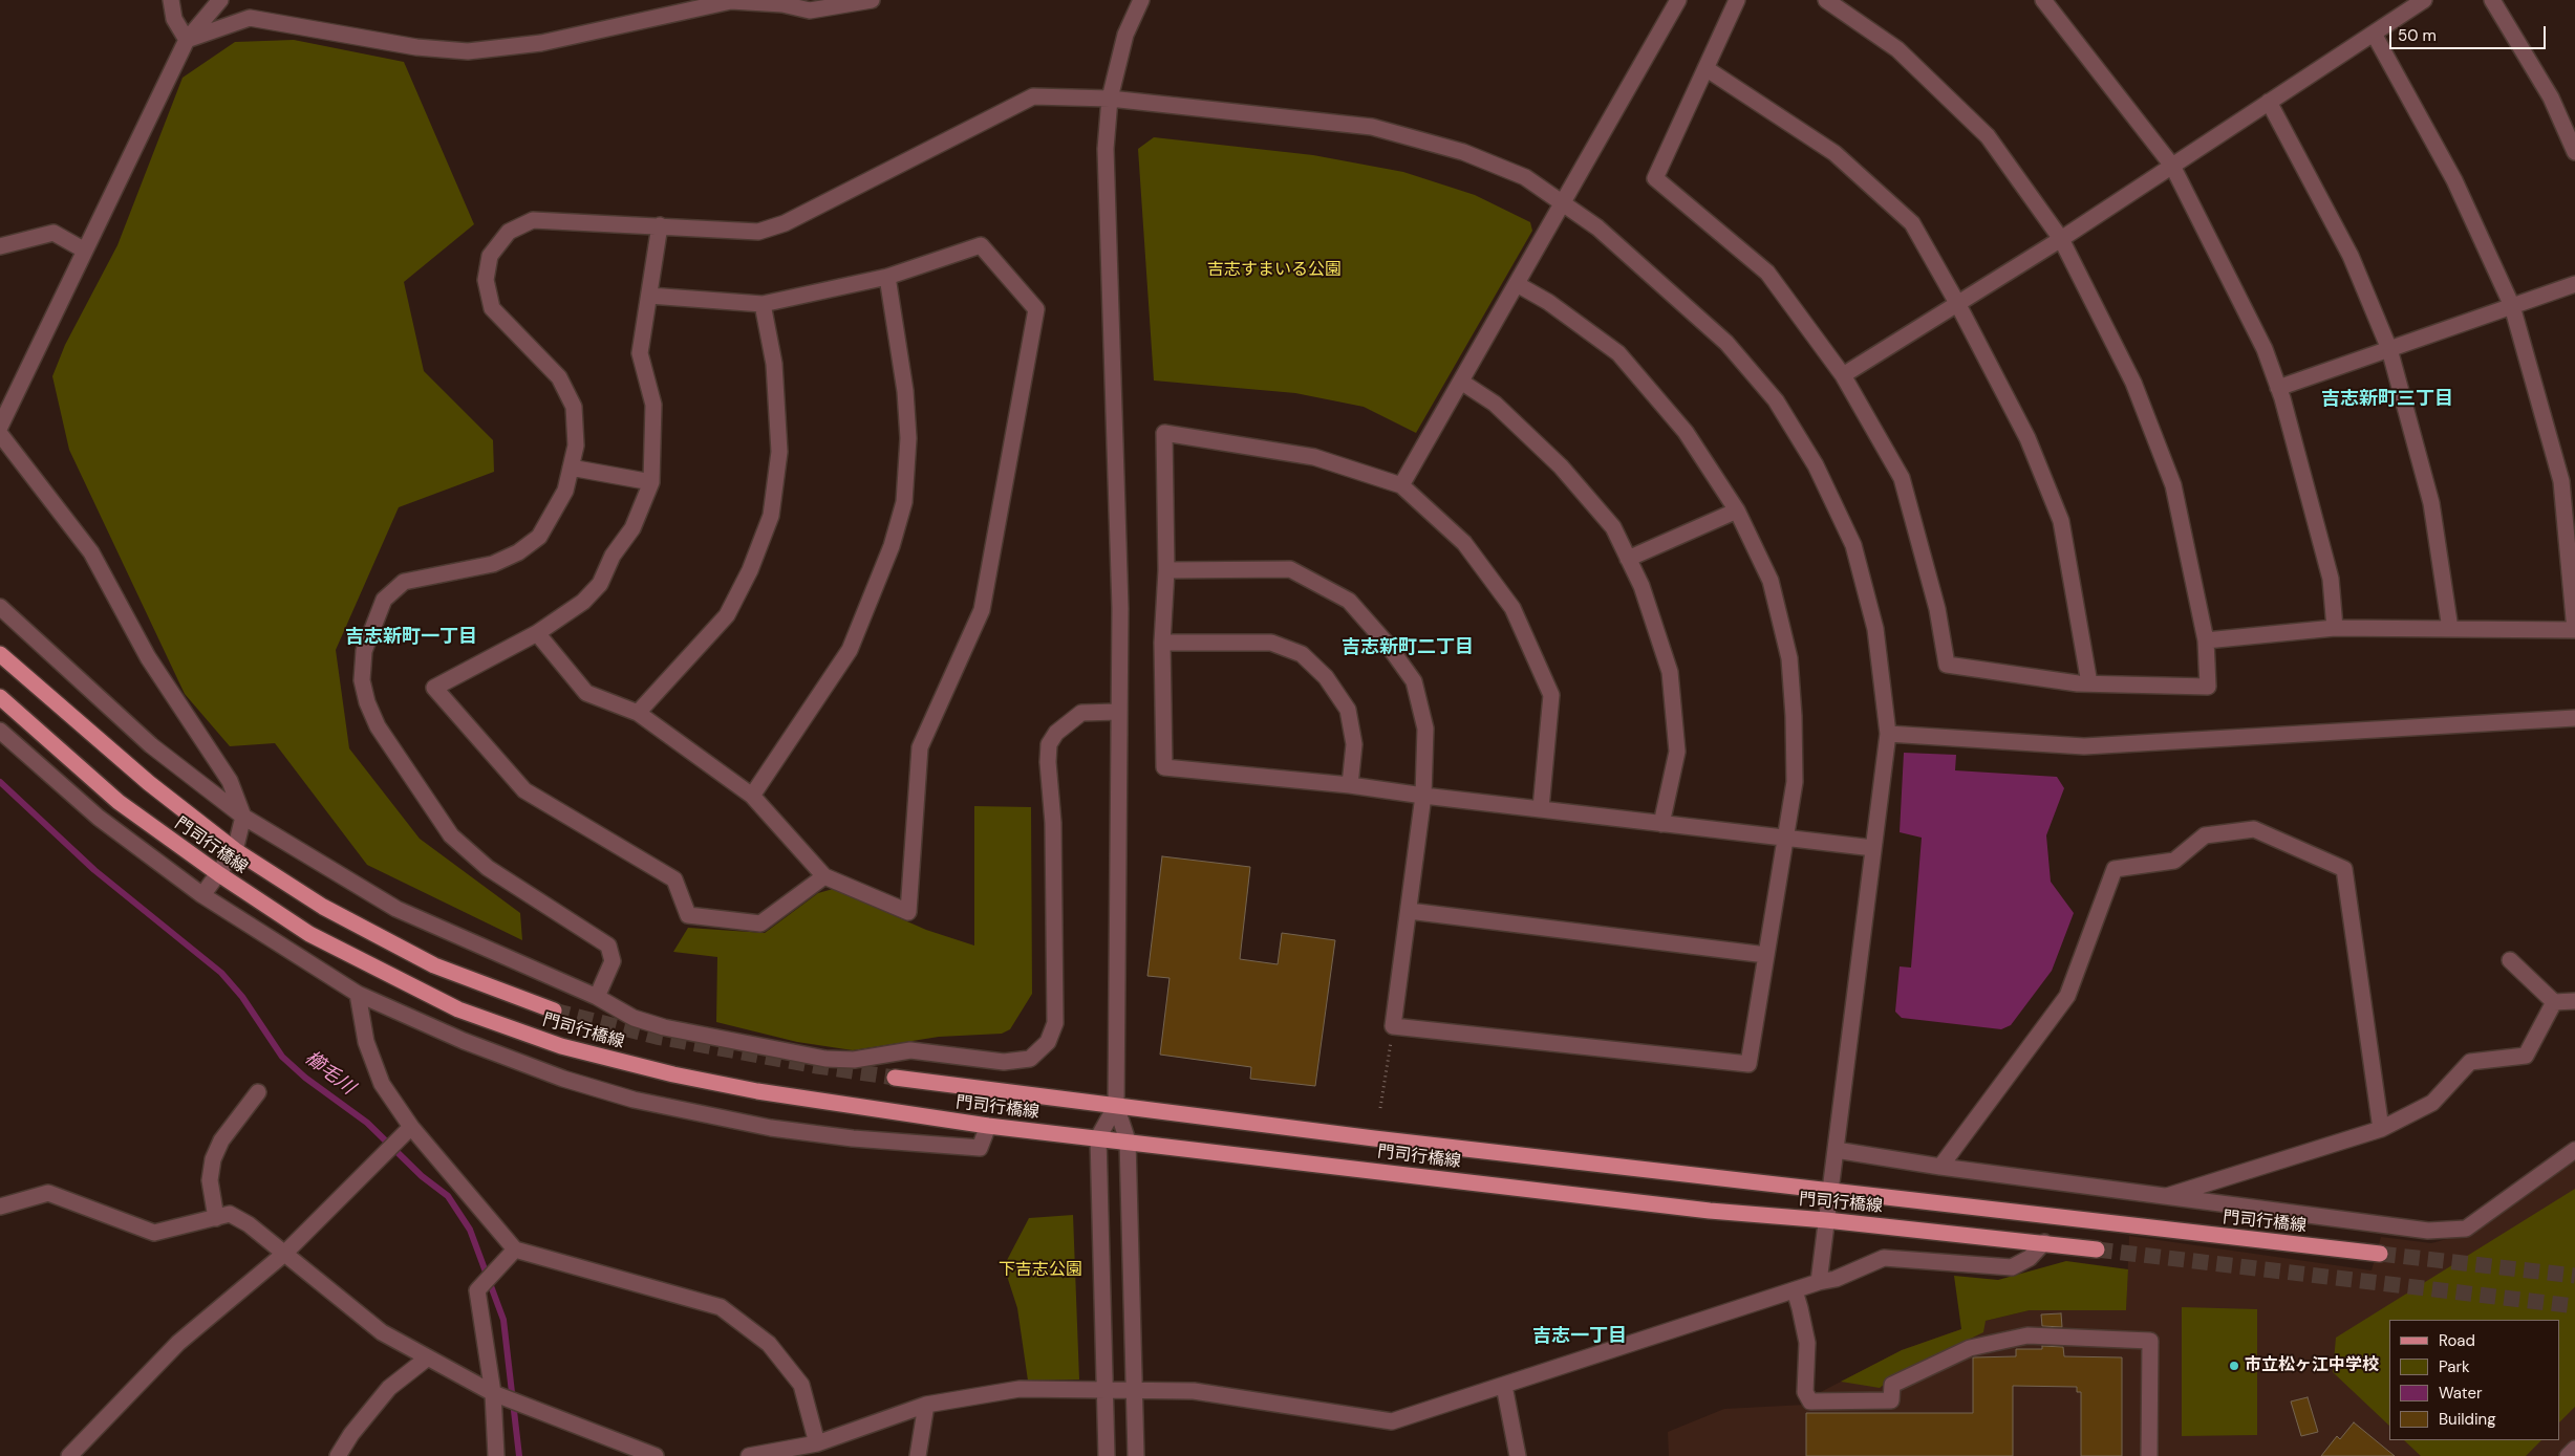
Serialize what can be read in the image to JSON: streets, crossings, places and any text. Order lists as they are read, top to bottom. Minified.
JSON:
{"streets":{"main road":["門司行橋線"]},"districts":["吉志新町三丁目","吉志新町一丁目","吉志新町二丁目","吉志一丁目"],"water":["櫛毛川"],"parks":["吉志すまいる公園","下吉志公園"],"places":["市立松ヶ江中学校"],"legend":["Road","Park","Water","Building"],"scale_bar":"50 m"}
